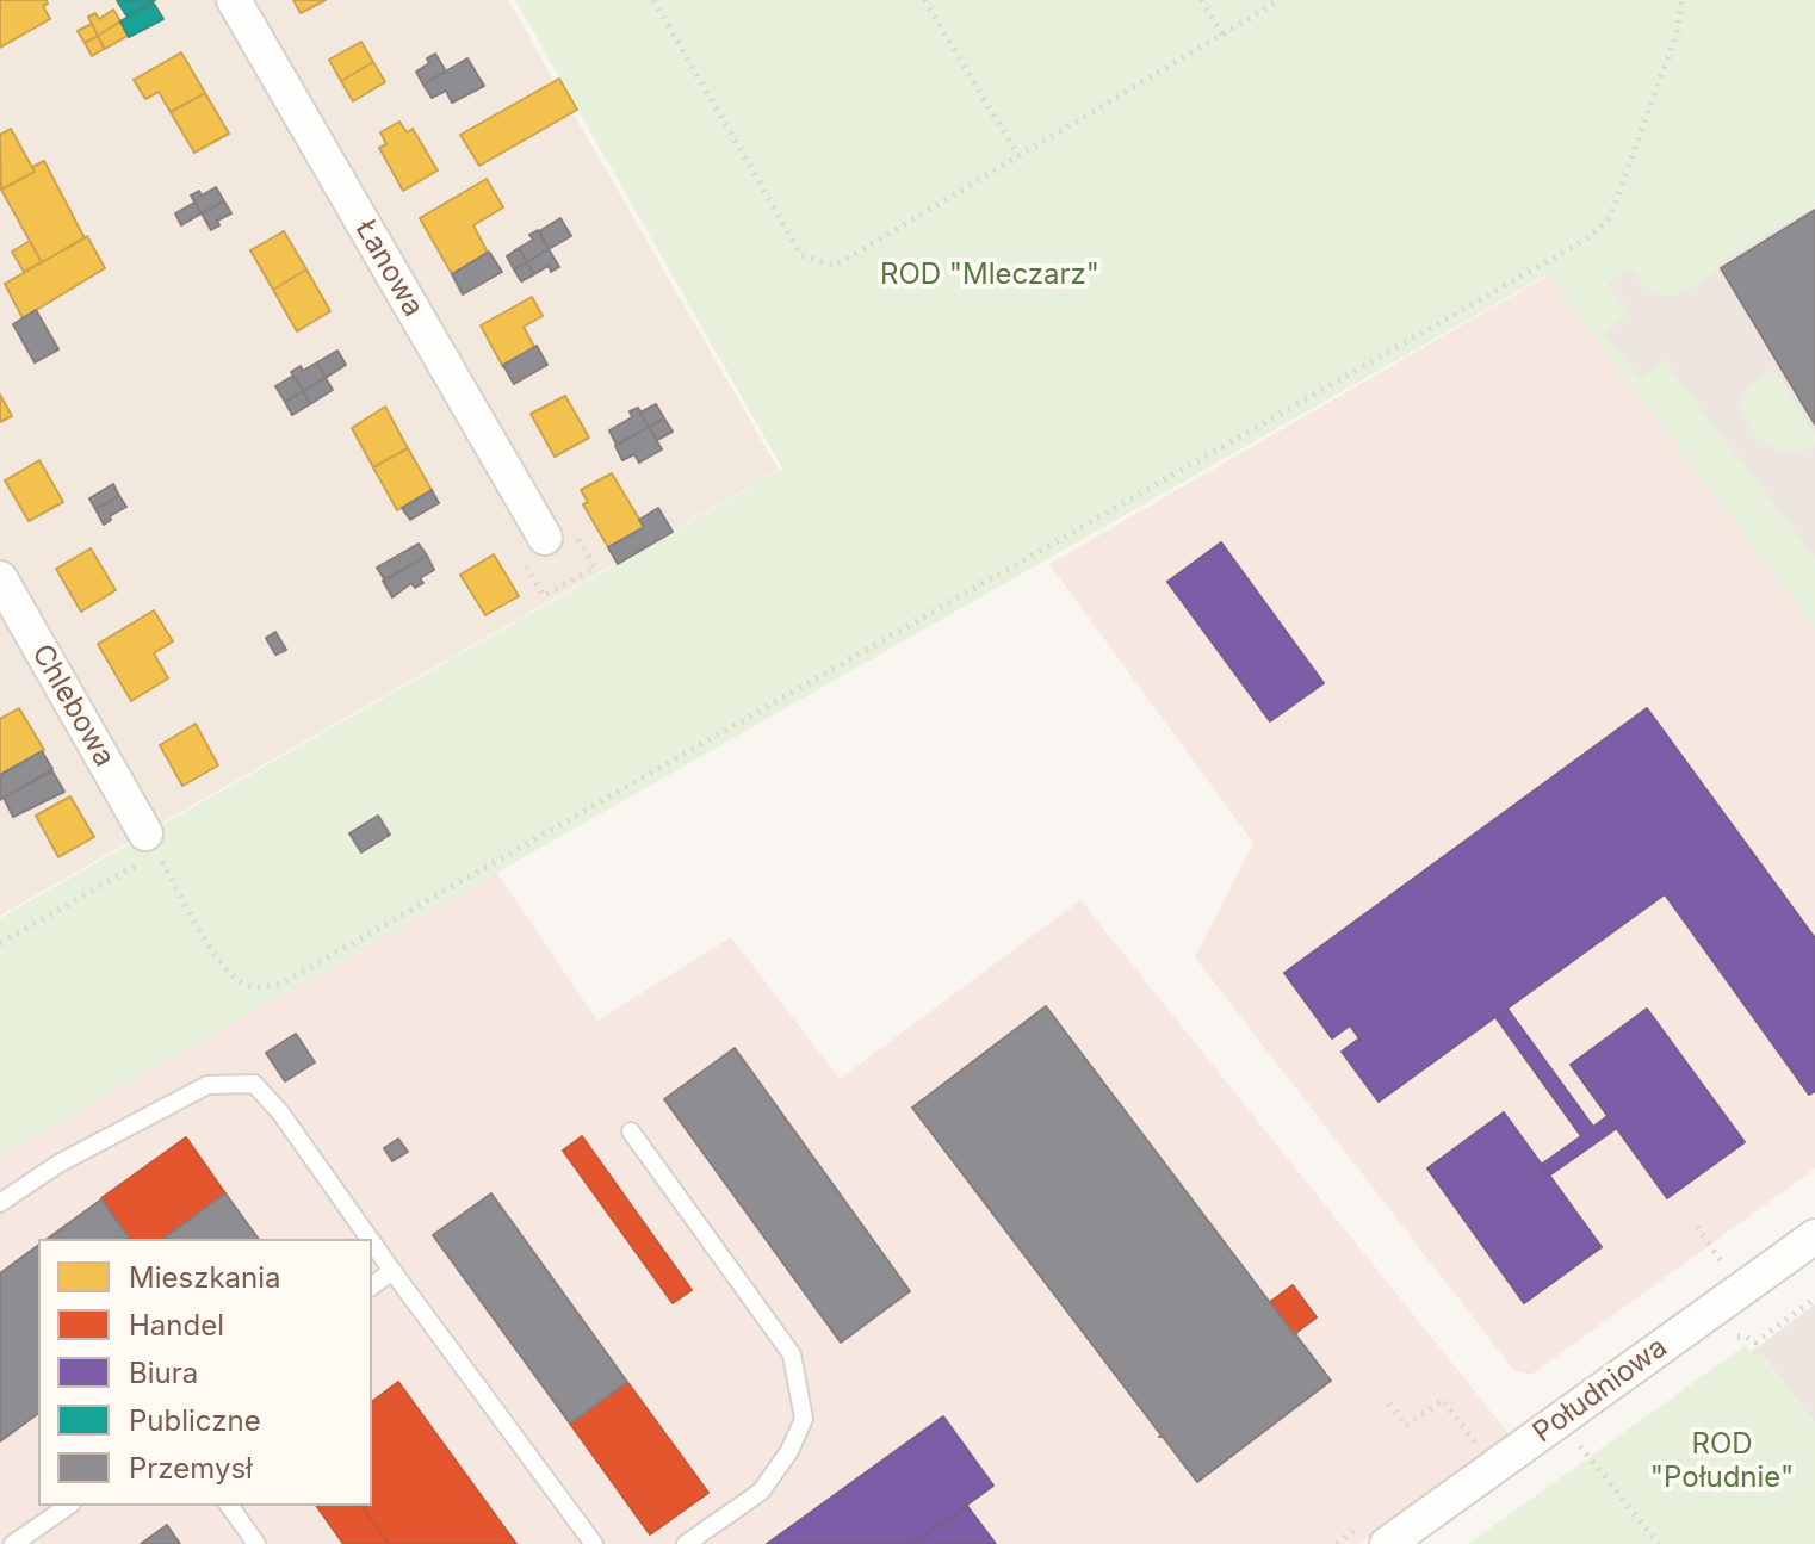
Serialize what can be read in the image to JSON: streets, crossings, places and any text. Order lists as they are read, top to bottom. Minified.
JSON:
{"streets":{"street":["Łanowa","Chlebowa","Południowa"]},"parks":["ROD \"Mleczarz\"","ROD \"Południe\""],"legend":["Mieszkania","Handel","Biura","Publiczne","Przemysł"]}
